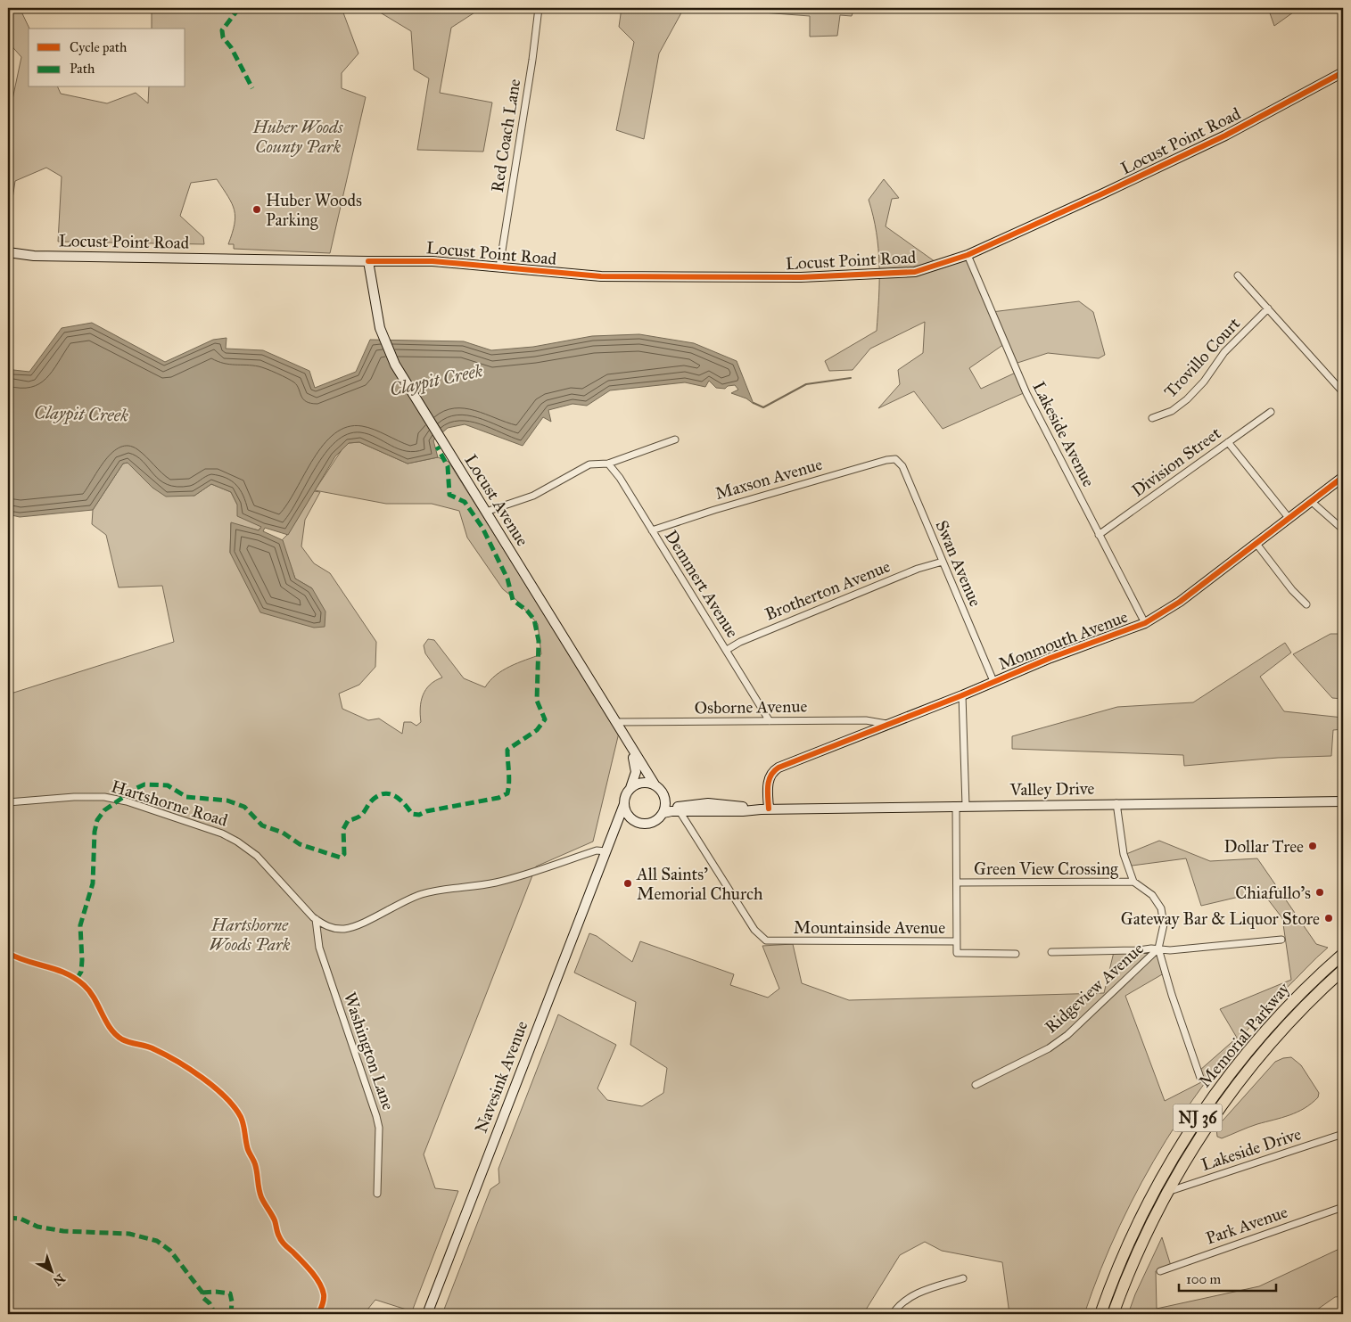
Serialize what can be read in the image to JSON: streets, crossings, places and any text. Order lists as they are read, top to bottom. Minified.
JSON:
{"streets":{"highway":["Memorial Parkway","NJ 36"],"street":["Red Coach Lane","Locust Point Road","Trovillo Court","Lakeside Avenue","Division Street","Maxson Avenue","Locust Avenue","Swan Avenue","Demmert Avenue","Brotherton Avenue","Monmouth Avenue","Osborne Avenue","Valley Drive","Hartshorne Road","Green View Crossing","Mountainside Avenue","Ridgeview Avenue","Washington Lane","Navesink Avenue","Lakeside Drive","Park Avenue"]},"crossings":[["Red Coach Lane","Locust Point Road"],["Locust Point Road","Lakeside Avenue"],["Locust Point Road","Locust Avenue"],["Lakeside Avenue","Division Street"],["Lakeside Avenue","Monmouth Avenue"],["Maxson Avenue","Swan Avenue"],["Maxson Avenue","Demmert Avenue"],["Locust Avenue","Osborne Avenue"],["Locust Avenue","Valley Drive"],["Locust Avenue","Navesink Avenue"],["Swan Avenue","Brotherton Avenue"],["Swan Avenue","Monmouth Avenue"],["Demmert Avenue","Brotherton Avenue"],["Demmert Avenue","Osborne Avenue"],["Monmouth Avenue","Osborne Avenue"],["Monmouth Avenue","Valley Drive"],["Valley Drive","Mountainside Avenue"],["Valley Drive","Navesink Avenue"],["Hartshorne Road","Washington Lane"],["Hartshorne Road","Navesink Avenue"],["Green View Crossing","Ridgeview Avenue"],["Memorial Parkway","Lakeside Drive"]],"water":["Claypit Creek"],"parks":["Huber Woods County Park","Hartshorne Woods Park"],"places":["Huber Woods Parking","Dollar Tree","All Saints' Memorial Church","Chiafullo's","Gateway Bar & Liquor Store"],"legend":["Cycle path","Path"],"scale_bar":"100 m","north":"bottom right"}
